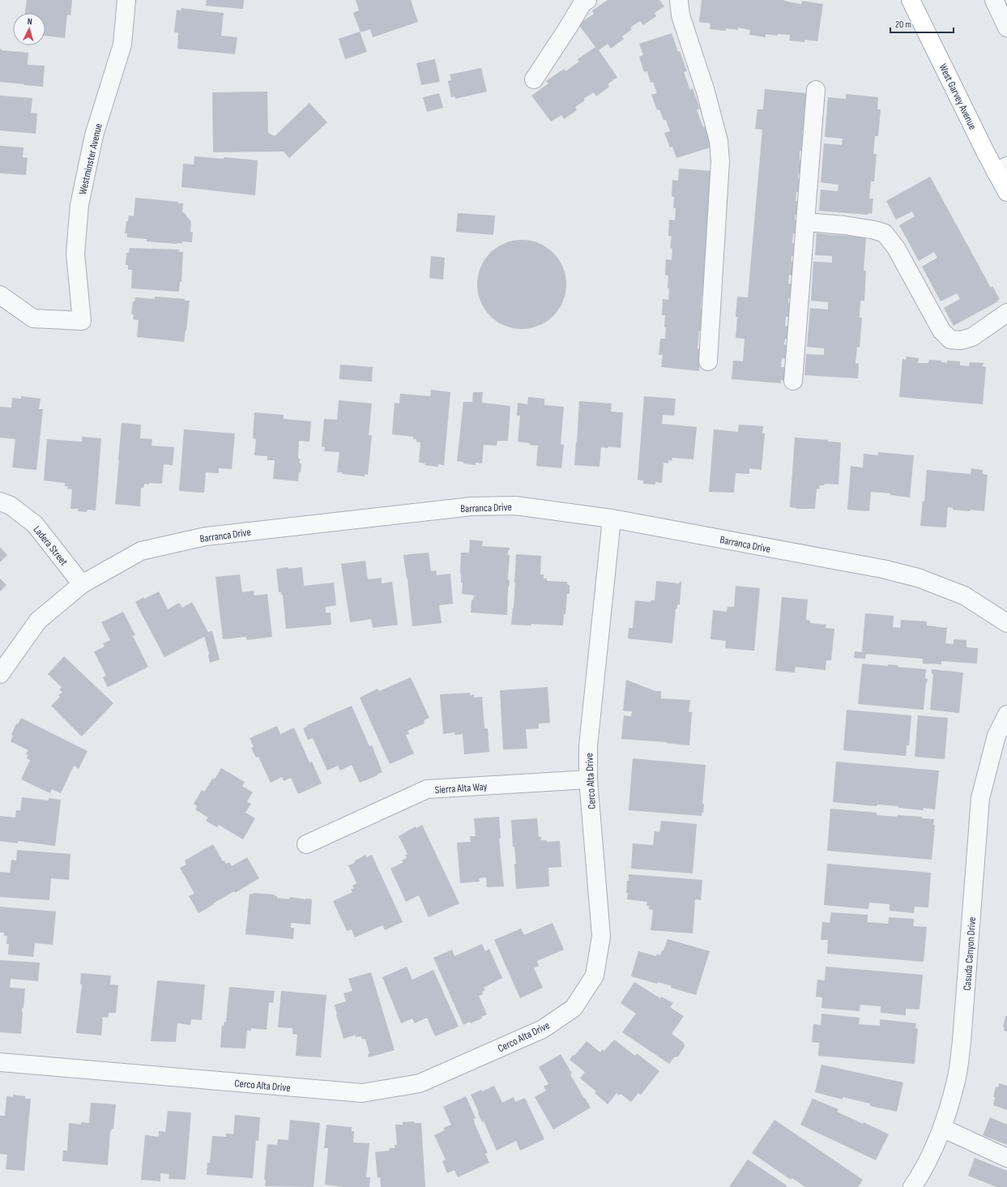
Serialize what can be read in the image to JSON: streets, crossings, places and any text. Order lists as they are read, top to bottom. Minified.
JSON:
{"streets":{"main road":["West Garvey Avenue"],"street":["Westminster Avenue","Barranca Drive","Ladera Street","Cerco Alta Drive","Sierra Alta Way","Casuda Canyon Drive"]},"crossings":[["Barranca Drive","Ladera Street"],["Barranca Drive","Cerco Alta Drive"],["Cerco Alta Drive","Sierra Alta Way"]],"scale_bar":"20 m","north":"top"}
